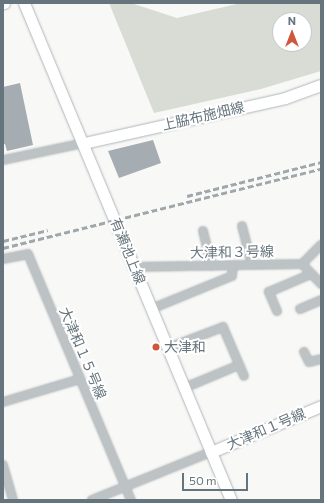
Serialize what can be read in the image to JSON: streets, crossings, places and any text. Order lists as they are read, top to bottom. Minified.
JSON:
{"streets":{"street":["上脇布施畑線","有瀬池上線","大津和３号線","大津和１５号線","大津和１号線"]},"crossings":[["上脇布施畑線","有瀬池上線"],["有瀬池上線","大津和３号線"],["有瀬池上線","大津和１号線"]],"places":["大津和"],"scale_bar":"50 m","north":"top"}
